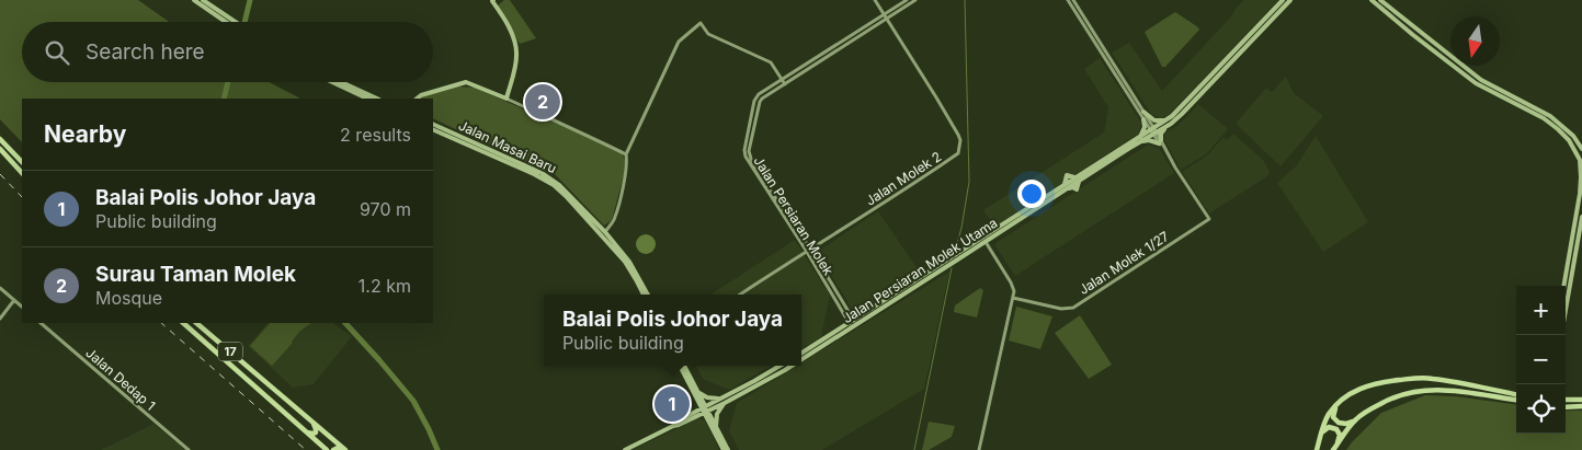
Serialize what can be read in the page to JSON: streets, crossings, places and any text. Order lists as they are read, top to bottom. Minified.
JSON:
{"streets":{"highway":["17"],"main road":["Jalan Masai Baru","Jalan Persiaran Molek Utama"],"street":["Jalan Molek 2","Jalan Persiaran Molek","Jalan Molek 1/27","Jalan Dedap 1"]},"crossings":[["Jalan Molek 2","Jalan Persiaran Molek"],["Jalan Persiaran Molek","Jalan Persiaran Molek Utama"]],"north":"bottom","page":{"search":"Search here","pins":["2","1"],"heading":["Nearby","2 results"],"list":[{"mark":"1","name":"Balai Polis Johor Jaya","note":"Public building","value":"970 m"},{"mark":"2","name":"Surau Taman Molek","note":"Mosque","value":"1.2 km"}],"map_buttons":["+","−"],"popup":["Balai Polis Johor Jaya","Public building"]}}
